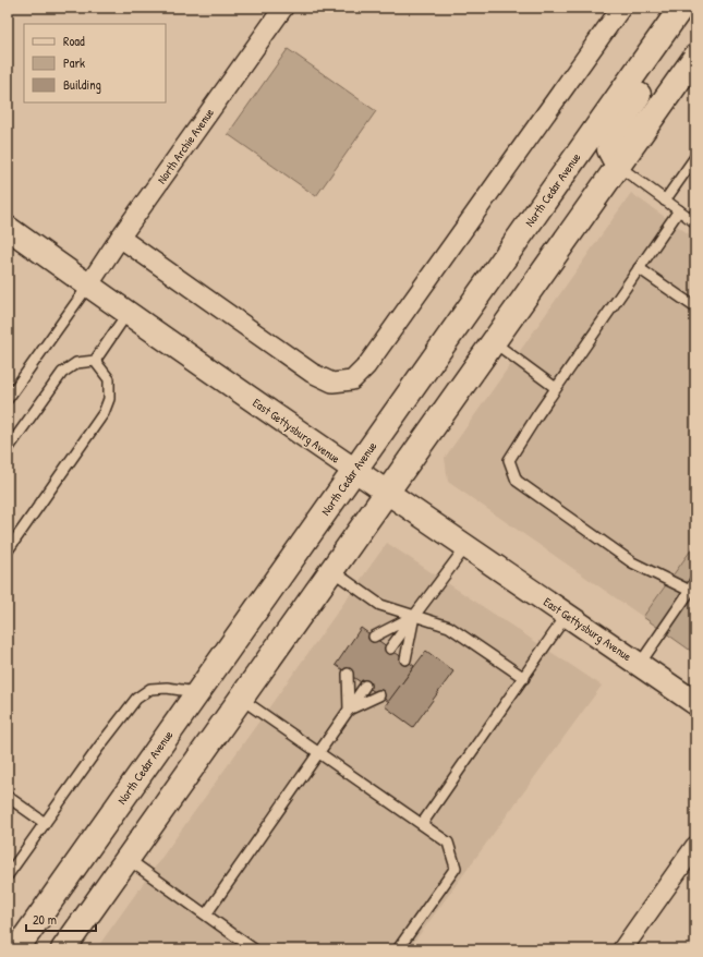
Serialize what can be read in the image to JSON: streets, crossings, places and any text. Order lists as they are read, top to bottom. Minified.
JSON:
{"streets":{"main road":["North Cedar Avenue"],"street":["North Archie Avenue","East Gettysburg Avenue"]},"crossings":[["North Archie Avenue","East Gettysburg Avenue"],["North Cedar Avenue","East Gettysburg Avenue"]],"legend":["Road","Park","Building"],"scale_bar":"20 m"}
